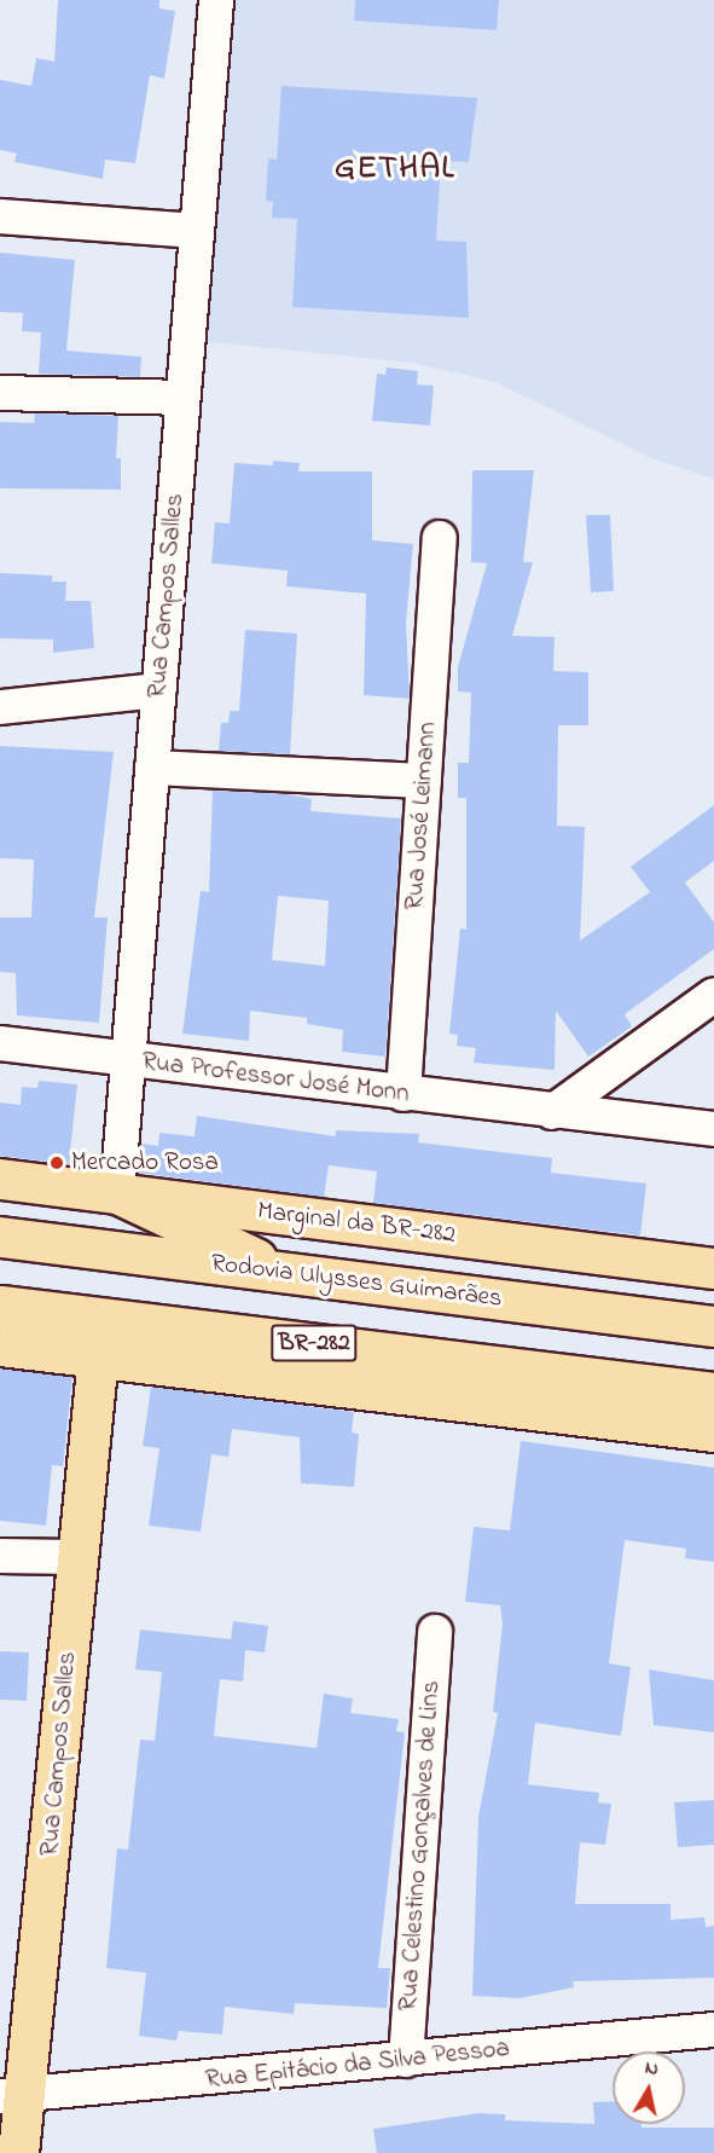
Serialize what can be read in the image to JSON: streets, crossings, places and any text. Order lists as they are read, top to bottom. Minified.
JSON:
{"streets":{"main road":["Rua Campos Salles","Marginal da BR-282","Rodovia Ulysses Guimarães","BR-282"],"street":["Rua José Leimann","Rua Professor José Monn","Rua Celestino Gonçalves de Lins","Rua Epitácio da Silva Pessoa"]},"crossings":[["Rua Campos Salles","Rua Professor José Monn"],["Rua Campos Salles","Marginal da BR-282"],["Rua Campos Salles","Rua Epitácio da Silva Pessoa"],["Rua José Leimann","Rua Professor José Monn"],["Rua Celestino Gonçalves de Lins","Rua Epitácio da Silva Pessoa"]],"districts":["GETHAL"],"places":["Mercado Rosa"],"north":"top"}
